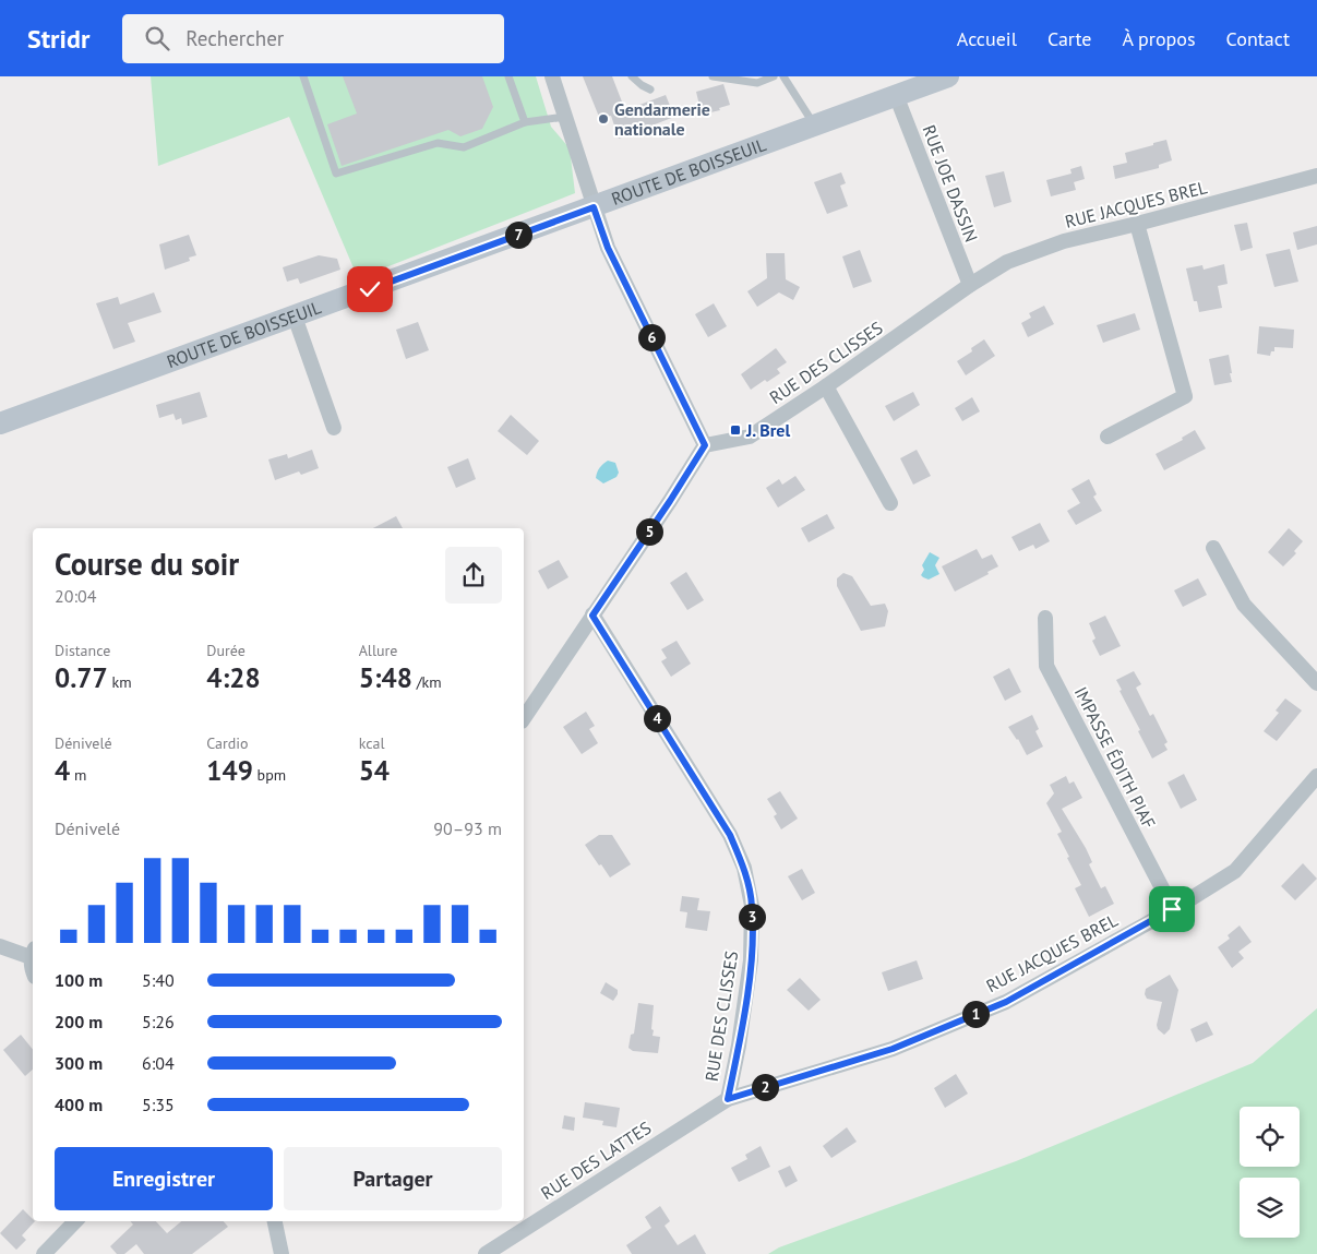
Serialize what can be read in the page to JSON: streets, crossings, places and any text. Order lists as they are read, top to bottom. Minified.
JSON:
{"streets":{"main road":["ROUTE DE BOISSEUIL"],"street":["RUE JOE DASSIN","RUE JACQUES BREL","RUE DES CLISSES","IMPASSE ÉDITH PIAF","RUE DES LATTES"]},"crossings":[["ROUTE DE BOISSEUIL","RUE JOE DASSIN"],["RUE JOE DASSIN","RUE JACQUES BREL"],["RUE JOE DASSIN","RUE DES CLISSES"],["RUE JACQUES BREL","RUE DES CLISSES"],["RUE JACQUES BREL","IMPASSE ÉDITH PIAF"],["RUE JACQUES BREL","RUE DES LATTES"],["RUE DES CLISSES","RUE DES LATTES"]],"places":{"other":["Gendarmerie nationale"],"transit":["J. Brel"]},"page":{"header":"Stridr","search":"Rechercher","nav":["Accueil","Carte","À propos","Contact"],"pins":["7","6","5","4","3","1","2"],"heading":["Course du soir","20:04"],"stats":[["Distance","0.77 km"],["Durée","4:28"],["Allure","5:48 /km"],["Dénivelé","4 m"],["Cardio","149 bpm"],["kcal","54"]],"chart":["Dénivelé","90–93 m"],"list":[{"name":"100 m","note":"5:40"},{"name":"200 m","note":"5:26"},{"name":"300 m","note":"6:04"},{"name":"400 m","note":"5:35"}],"buttons":["Enregistrer","Partager"]}}
